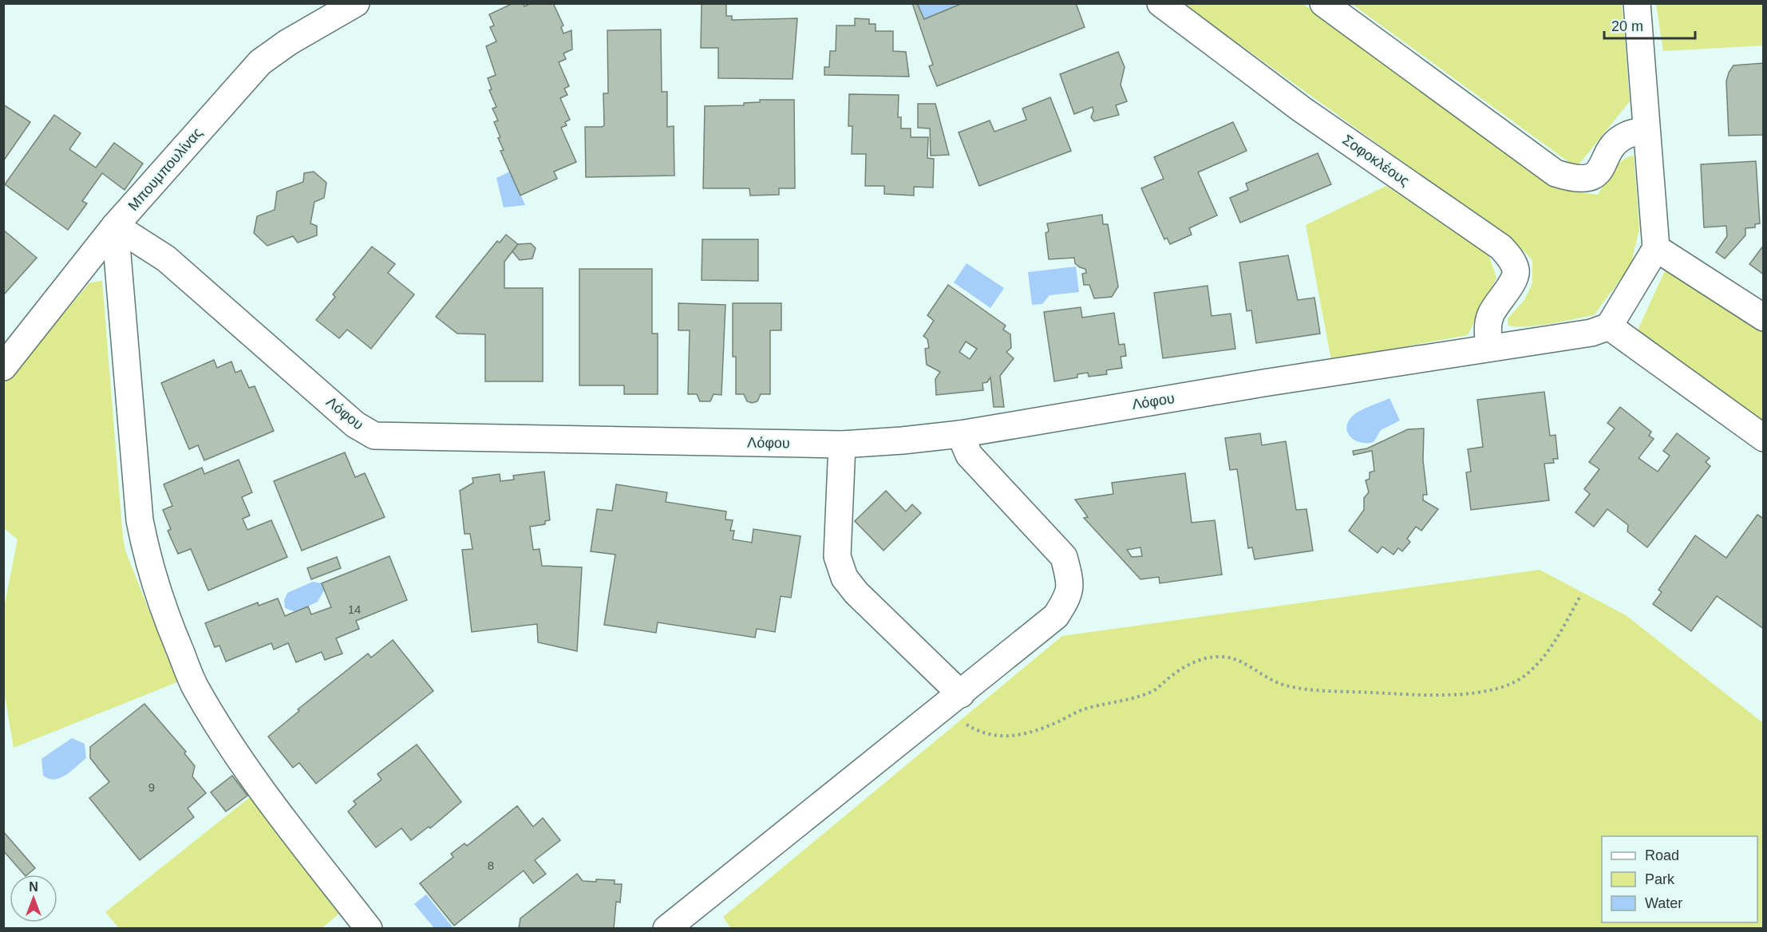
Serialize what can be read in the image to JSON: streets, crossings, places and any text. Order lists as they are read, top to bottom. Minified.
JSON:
{"streets":{"street":["Σοφοκλέους","Μπουμπουλίνας","Λόφου"]},"crossings":[["Σοφοκλέους","Λόφου"],["Μπουμπουλίνας","Λόφου"]],"house_numbers":["14","9","8"],"legend":["Road","Park","Water"],"scale_bar":"20 m","north":"top"}
